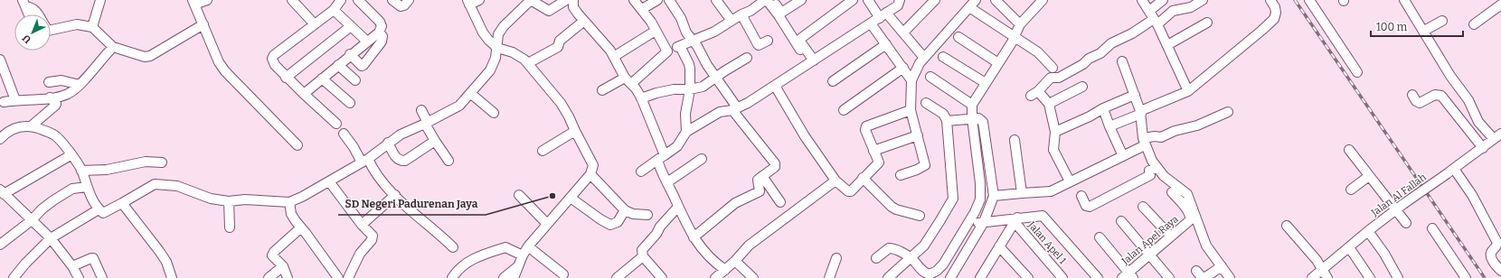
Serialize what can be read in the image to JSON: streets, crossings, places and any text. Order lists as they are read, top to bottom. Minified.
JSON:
{"streets":{"street":["Jalan Al Fallah","Jalan Apel Raya","Jalan Apel 1"]},"places":["SD Negeri Padurenan Jaya"],"scale_bar":"100 m","north":"bottom left"}
